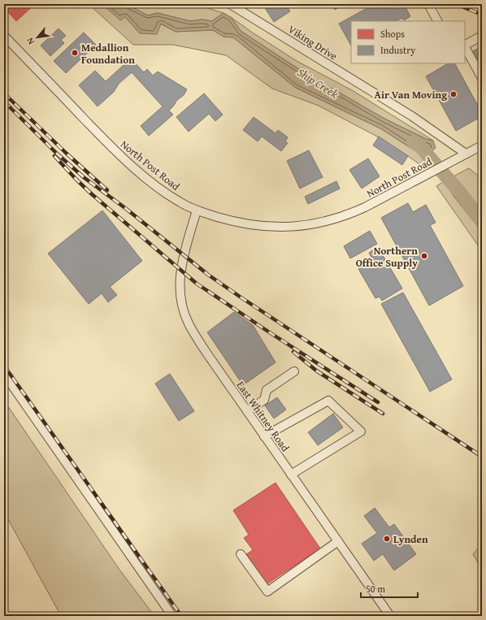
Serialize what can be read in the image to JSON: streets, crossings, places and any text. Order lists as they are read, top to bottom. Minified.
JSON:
{"streets":{"street":["Viking Drive","North Post Road","East Whitney Road"]},"crossings":[["Viking Drive","North Post Road"],["North Post Road","East Whitney Road"]],"water":["Ship Creek"],"places":["Medallion Foundation","Air Van Moving","Northern Office Supply","Lynden"],"legend":["Shops","Industry"],"scale_bar":"50 m","north":"bottom left"}
